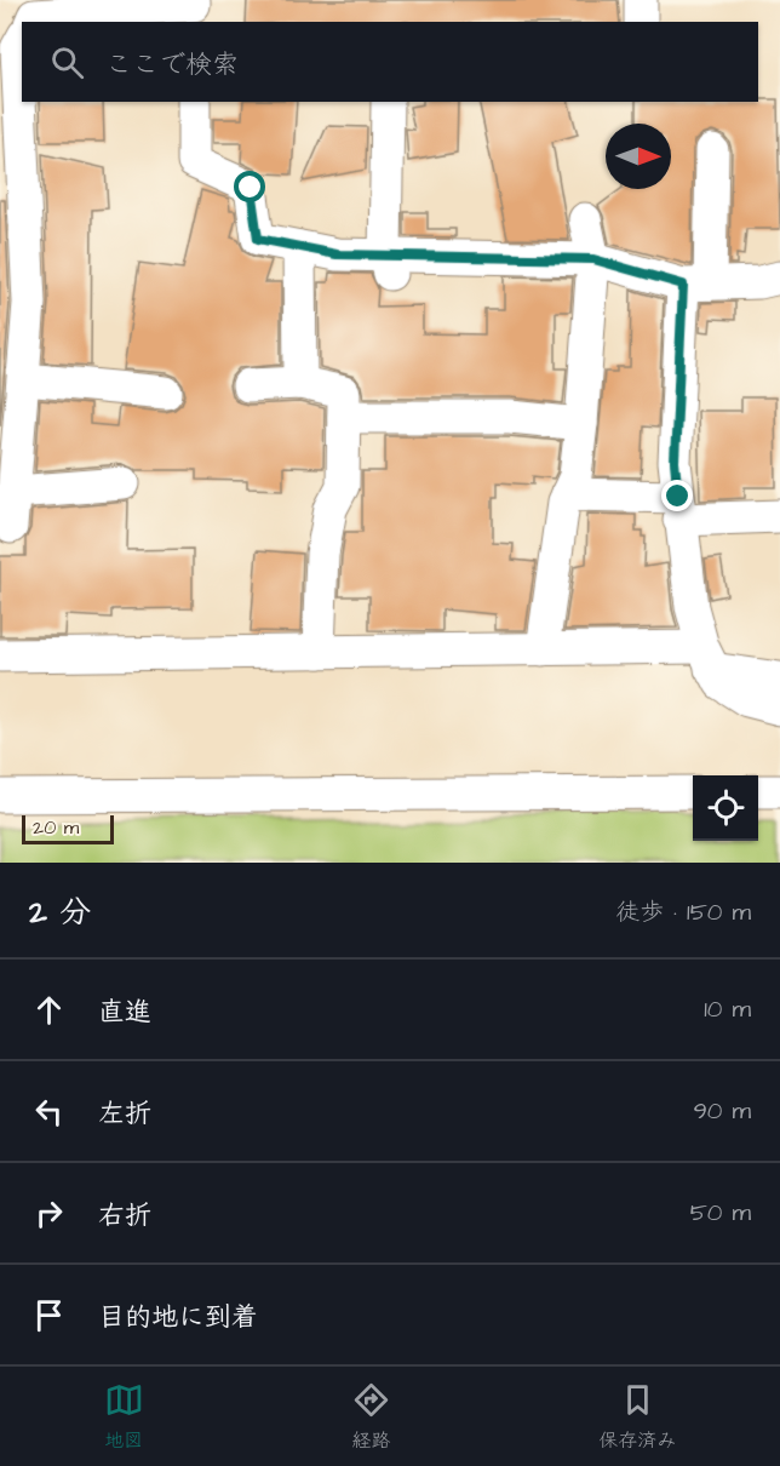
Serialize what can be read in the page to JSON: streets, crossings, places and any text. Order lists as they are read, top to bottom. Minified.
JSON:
{"scale_bar":"20 m","north":"right","page":{"search":"ここで検索","scale":"20 m","heading":["2 分","徒歩 · 150 m"],"list":[["直進","10 m"],["左折","90 m"],["右折","50 m"],"目的地に到着"],"nav":["地図","経路","保存済み"]}}
